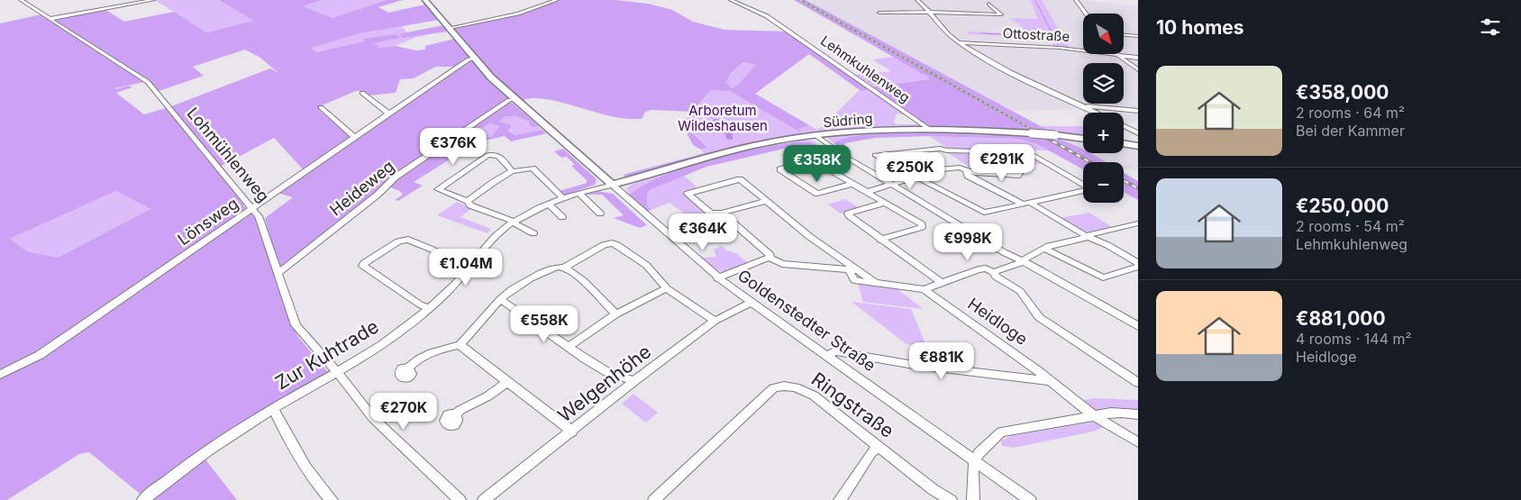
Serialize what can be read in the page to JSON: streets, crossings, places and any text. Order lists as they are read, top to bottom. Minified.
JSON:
{"streets":{"main road":["Südring","Goldenstedter Straße"],"street":["Ottostraße","Lehmkuhlenweg","Lohmühlenweg","Heideweg","Lönsweg","Heidloge","Zur Kuhtrade","Welgenhöhe","Ringstraße"]},"crossings":[["Lehmkuhlenweg","Südring"],["Südring","Goldenstedter Straße"],["Südring","Zur Kuhtrade"],["Lohmühlenweg","Heideweg"],["Lohmühlenweg","Lönsweg"],["Lohmühlenweg","Zur Kuhtrade"],["Heideweg","Goldenstedter Straße"],["Lönsweg","Goldenstedter Straße"],["Goldenstedter Straße","Zur Kuhtrade"],["Goldenstedter Straße","Welgenhöhe"]],"parks":["Arboretum Wildeshausen"],"north":"bottom right","page":{"heading":"10 homes","map_buttons":["+","−"],"list":[{"name":"€358,000","note":"2 rooms · 64 m² · Bei der Kammer"},{"name":"€250,000","note":"2 rooms · 54 m² · Lehmkuhlenweg"},{"name":"€881,000","note":"4 rooms · 144 m² · Heidloge"}],"price":["€376K","€291K","€358K","€250K","€364K","€998K","€1.04M","€558K","€881K","€270K"]}}
